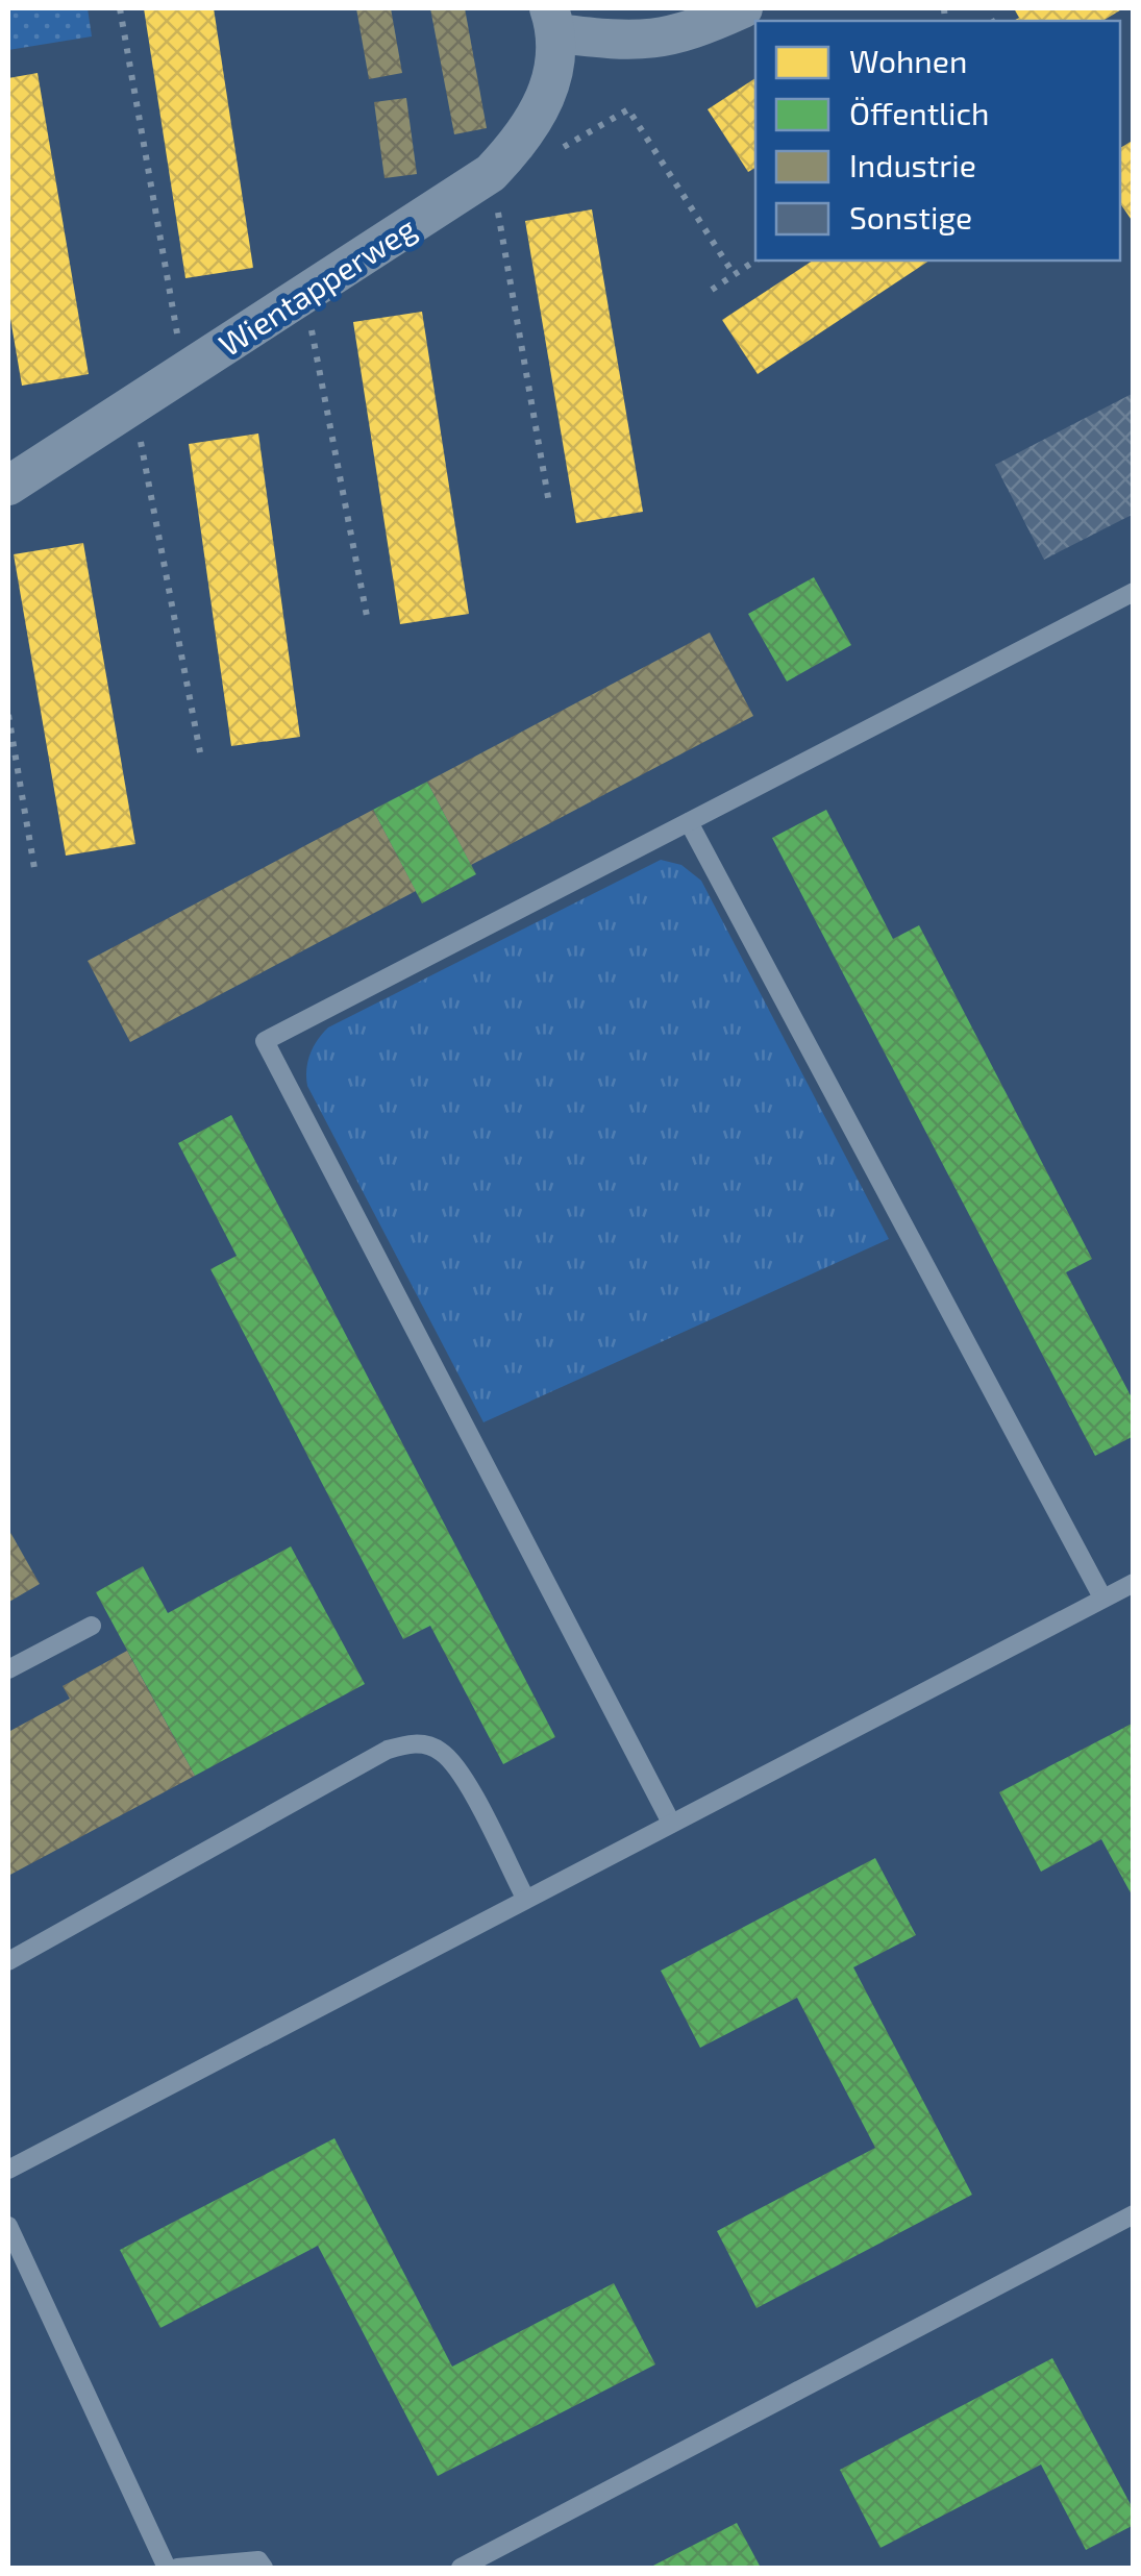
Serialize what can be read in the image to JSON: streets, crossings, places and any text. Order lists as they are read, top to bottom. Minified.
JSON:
{"streets":{"street":["Wientapperweg"]},"legend":["Wohnen","Öffentlich","Industrie","Sonstige"]}
